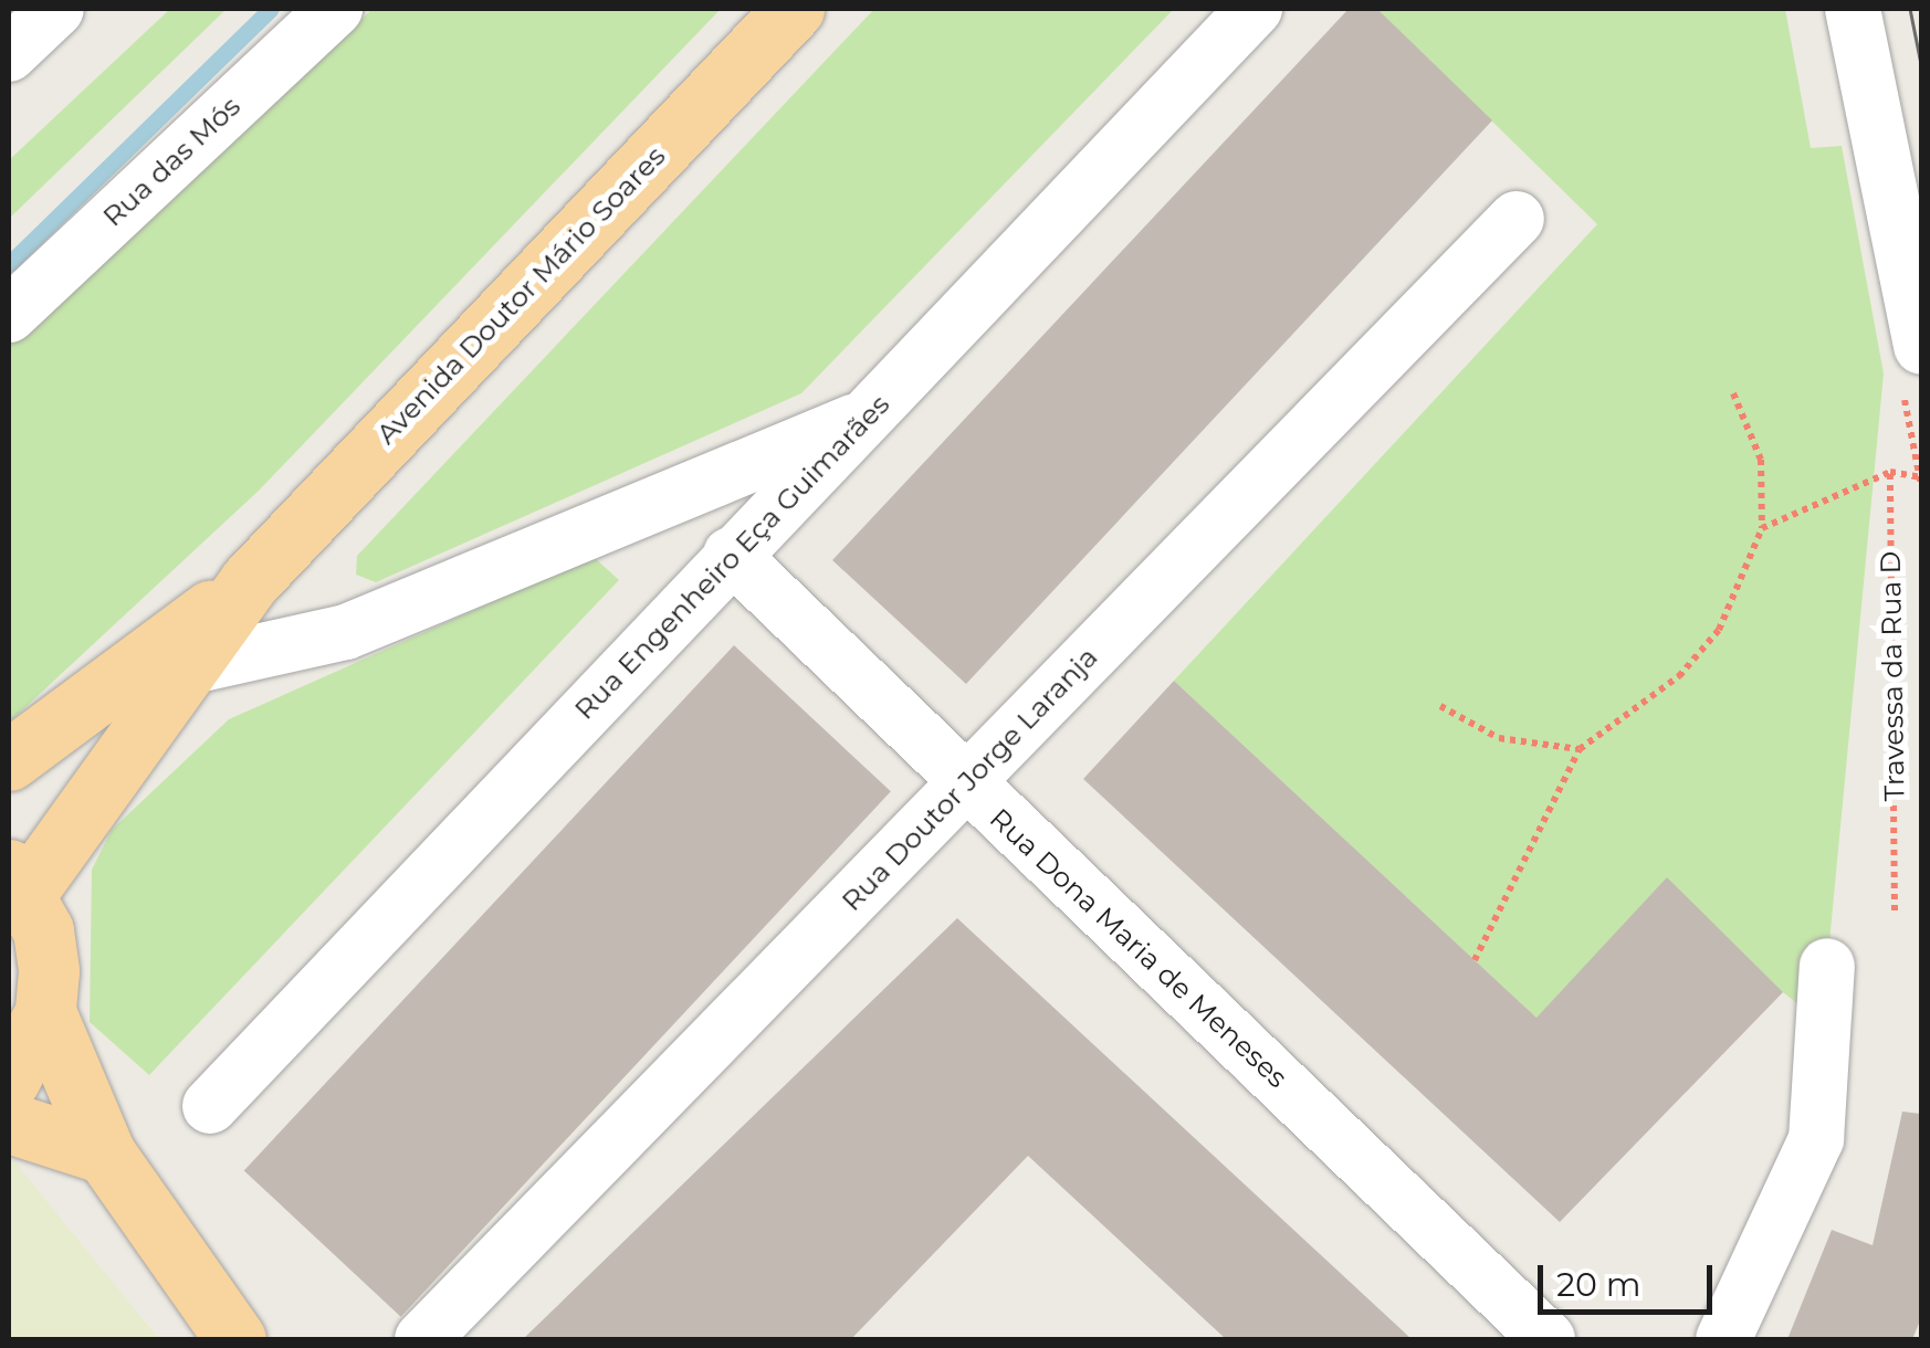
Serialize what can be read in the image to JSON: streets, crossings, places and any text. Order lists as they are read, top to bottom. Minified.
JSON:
{"streets":{"main road":["Avenida Doutor Mário Soares"],"street":["Rua das Mós","Rua Engenheiro Eça Guimarães","Rua Doutor Jorge Laranja","Rua Dona Maria de Meneses"],"path":["Travessa da Rua D"]},"crossings":[["Rua Engenheiro Eça Guimarães","Rua Dona Maria de Meneses"],["Rua Doutor Jorge Laranja","Rua Dona Maria de Meneses"]],"scale_bar":"20 m"}
